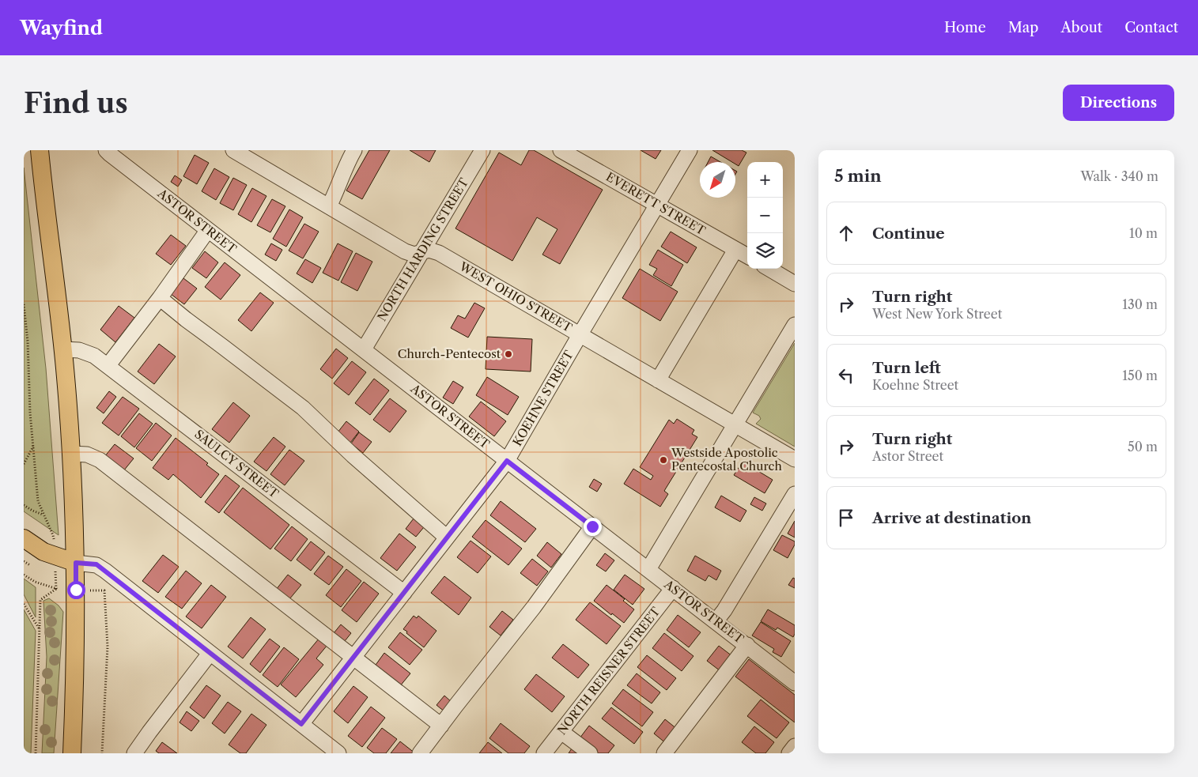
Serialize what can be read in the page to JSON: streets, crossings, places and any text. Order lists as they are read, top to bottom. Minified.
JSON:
{"streets":{"street":["EVERETT STREET","ASTOR STREET","NORTH HARDING STREET","WEST OHIO STREET","KOEHNE STREET","SAULCY STREET","NORTH REISNER STREET"]},"crossings":[["EVERETT STREET","KOEHNE STREET"],["ASTOR STREET","NORTH HARDING STREET"],["ASTOR STREET","KOEHNE STREET"],["ASTOR STREET","NORTH REISNER STREET"],["NORTH HARDING STREET","WEST OHIO STREET"],["WEST OHIO STREET","KOEHNE STREET"],["KOEHNE STREET","SAULCY STREET"]],"places":["Church-Pentecost","Westside Apostolic Pentecostal Church"],"north":"bottom left","page":{"header":"Wayfind","nav":["Home","Map","About","Contact"],"buttons":"Directions","title":"Find us","heading":["5 min","Walk · 340 m"],"map_buttons":["+","−"],"list":[["Continue","10 m"],["Turn right","West New York Street","130 m"],["Turn left","Koehne Street","150 m"],["Turn right","Astor Street","50 m"],"Arrive at destination"]}}
